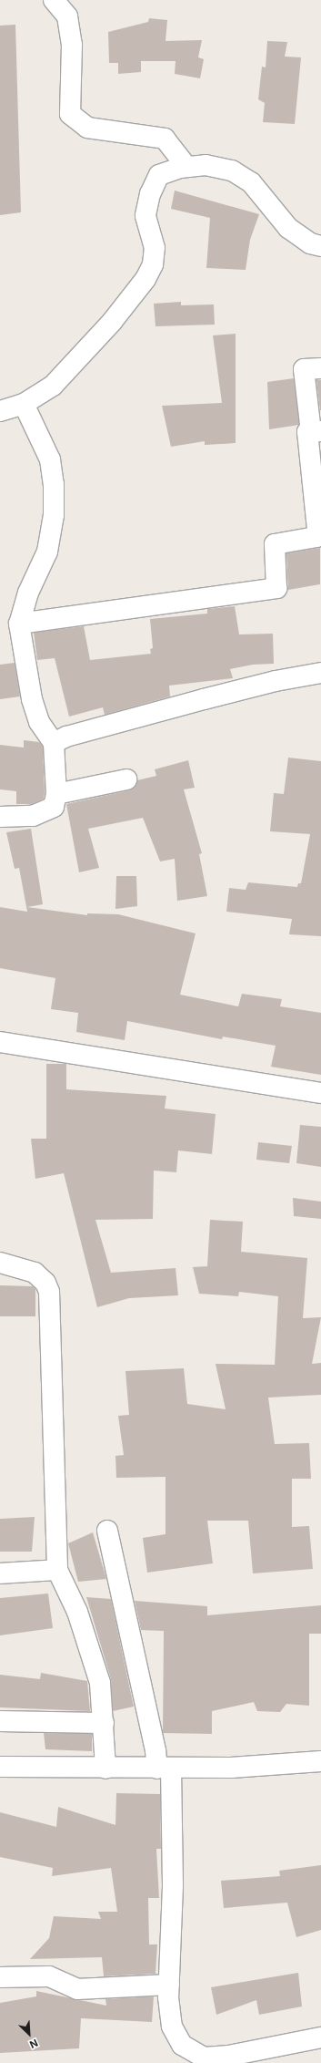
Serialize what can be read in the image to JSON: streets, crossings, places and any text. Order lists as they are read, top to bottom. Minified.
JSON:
{"north":"bottom right"}
